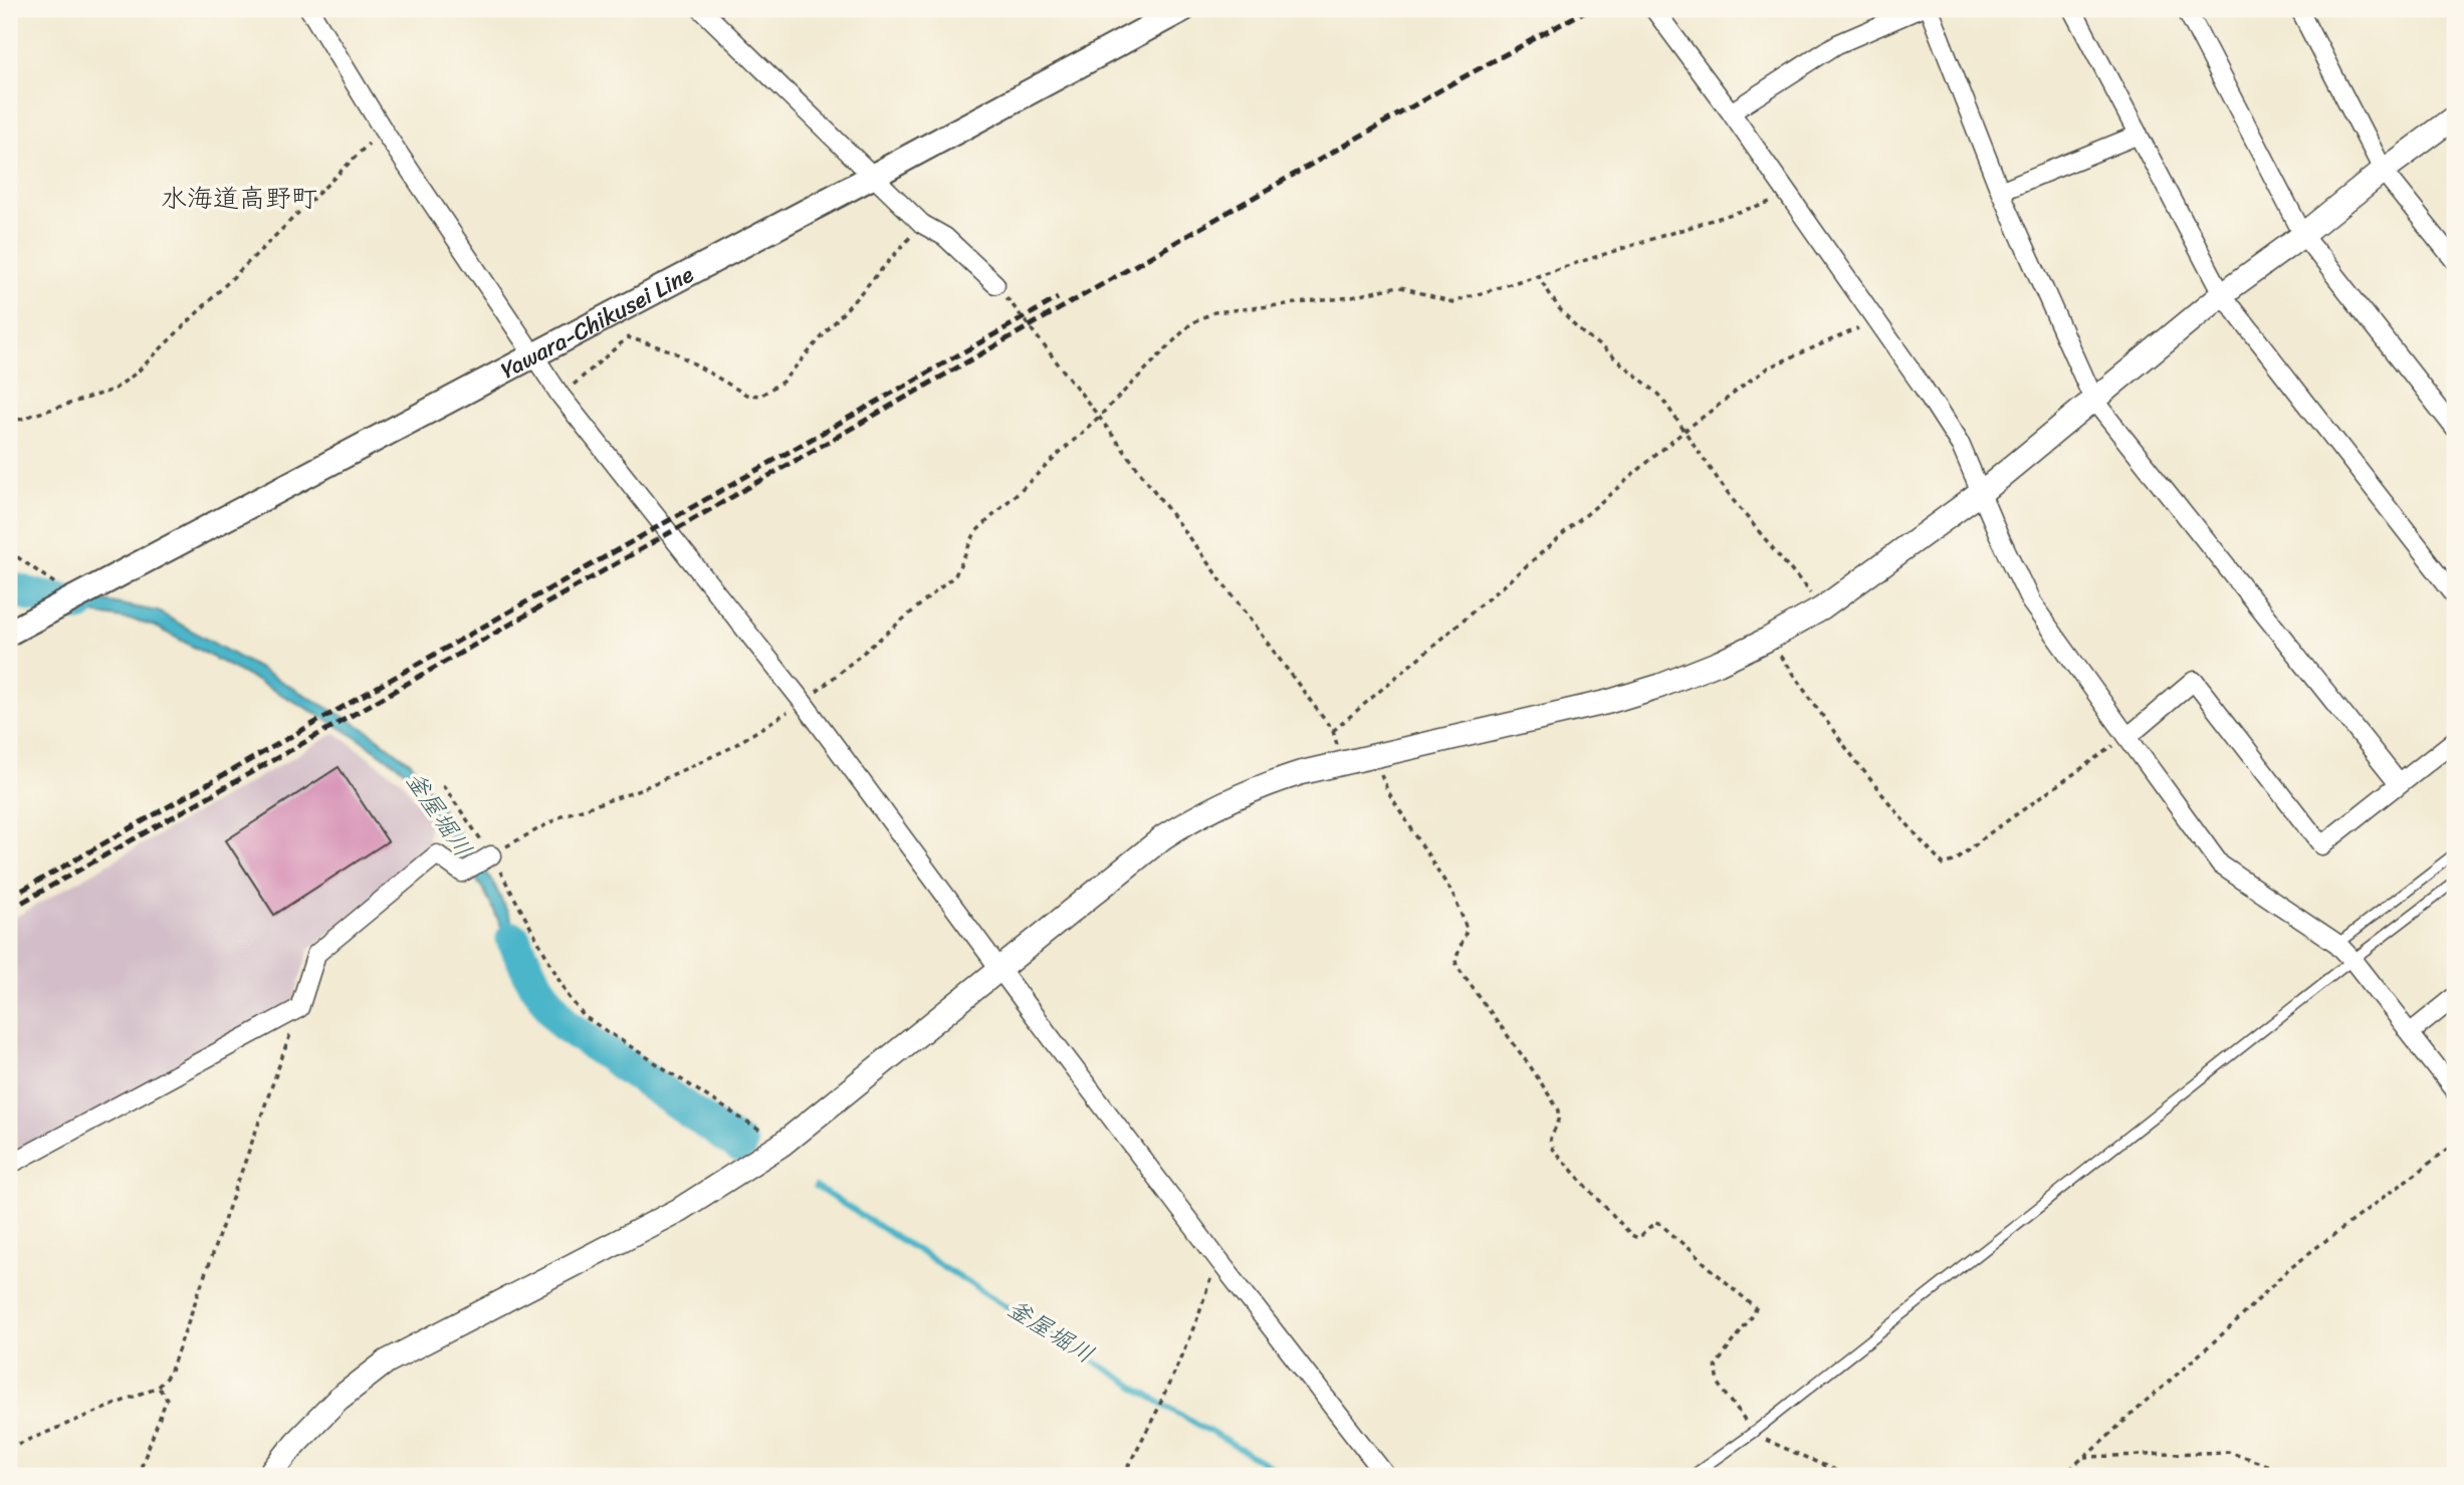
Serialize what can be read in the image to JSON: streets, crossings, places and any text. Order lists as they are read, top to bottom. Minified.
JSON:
{"streets":{"main road":["Yawara-Chikusei Line"]},"districts":["水海道高野町"],"water":["釜屋堀川"]}
